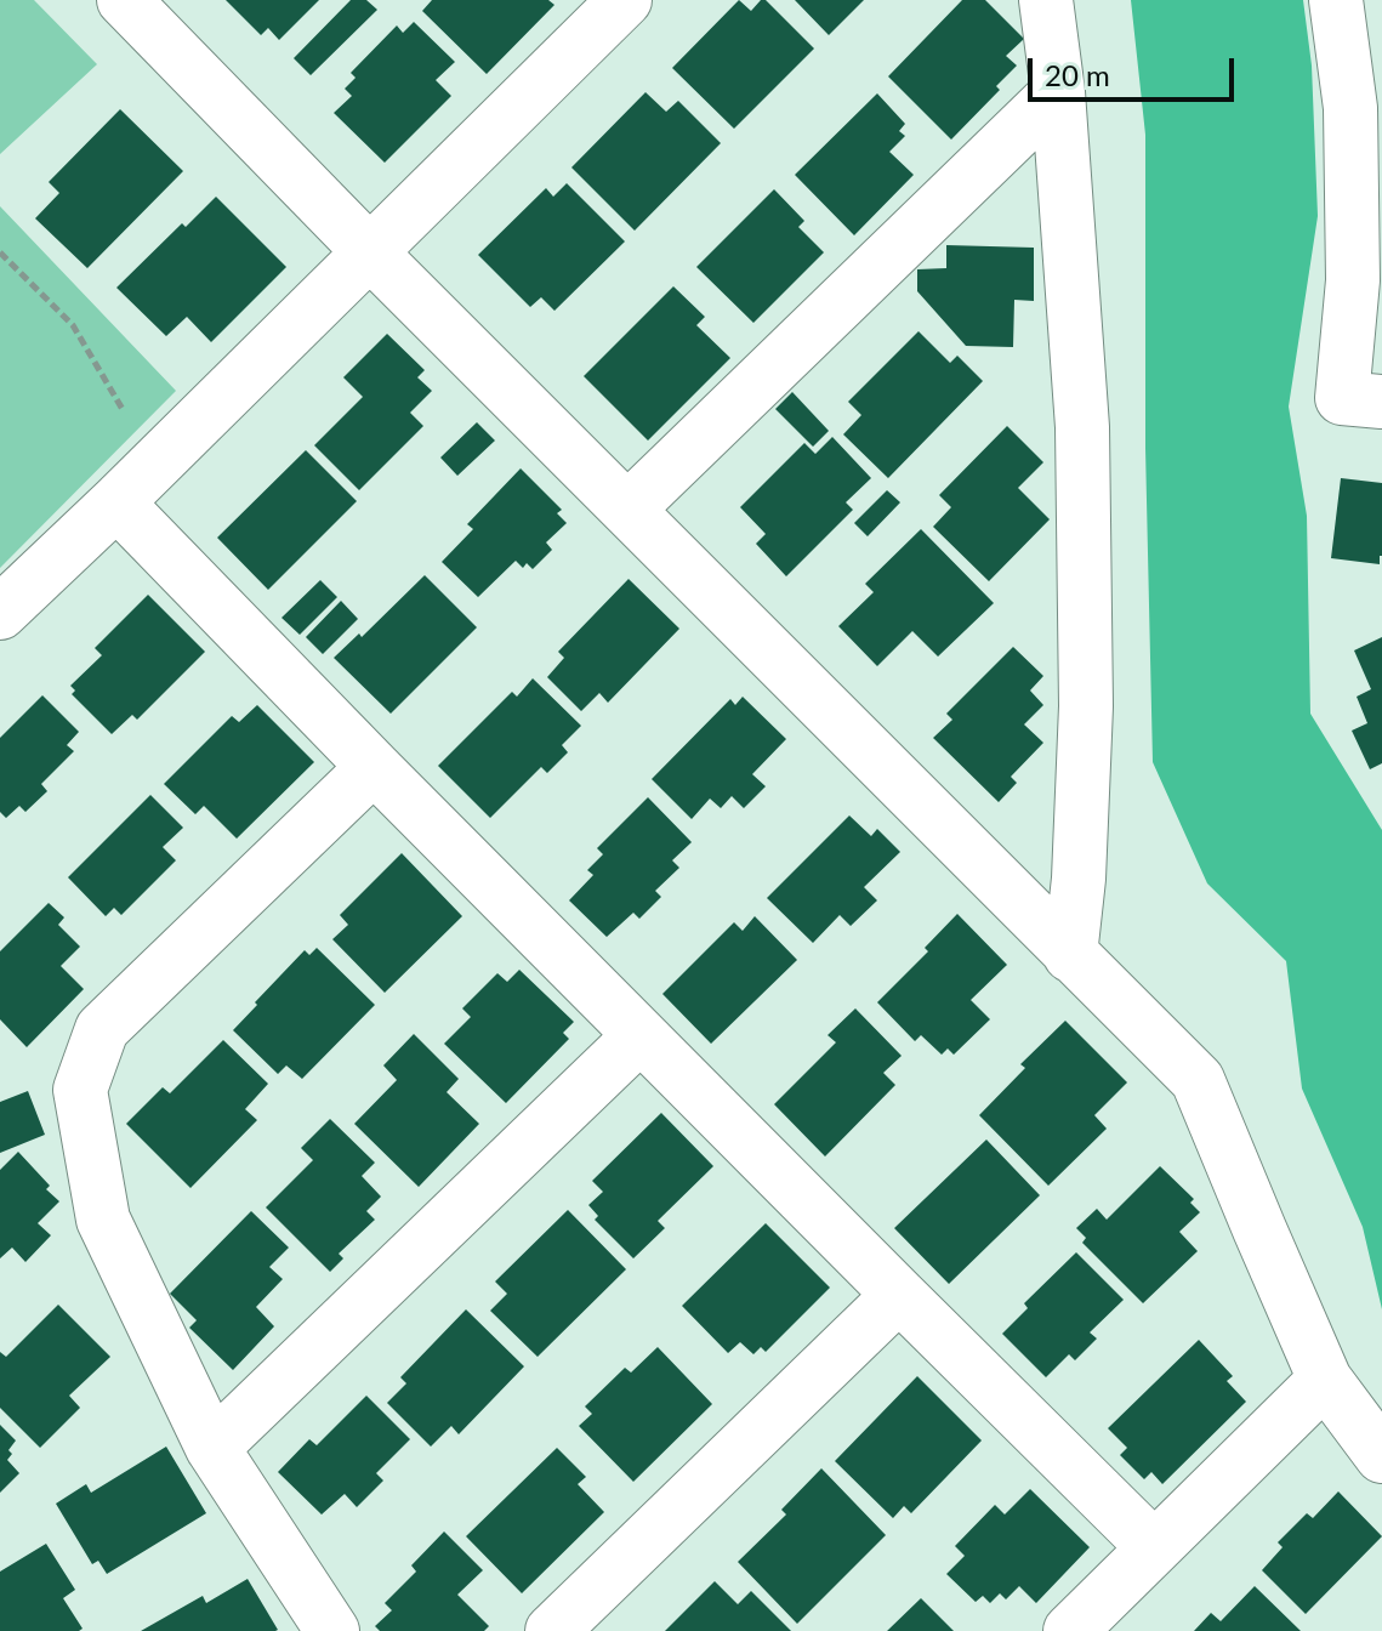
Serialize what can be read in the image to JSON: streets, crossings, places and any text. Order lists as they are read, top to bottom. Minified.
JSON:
{"scale_bar":"20 m"}
